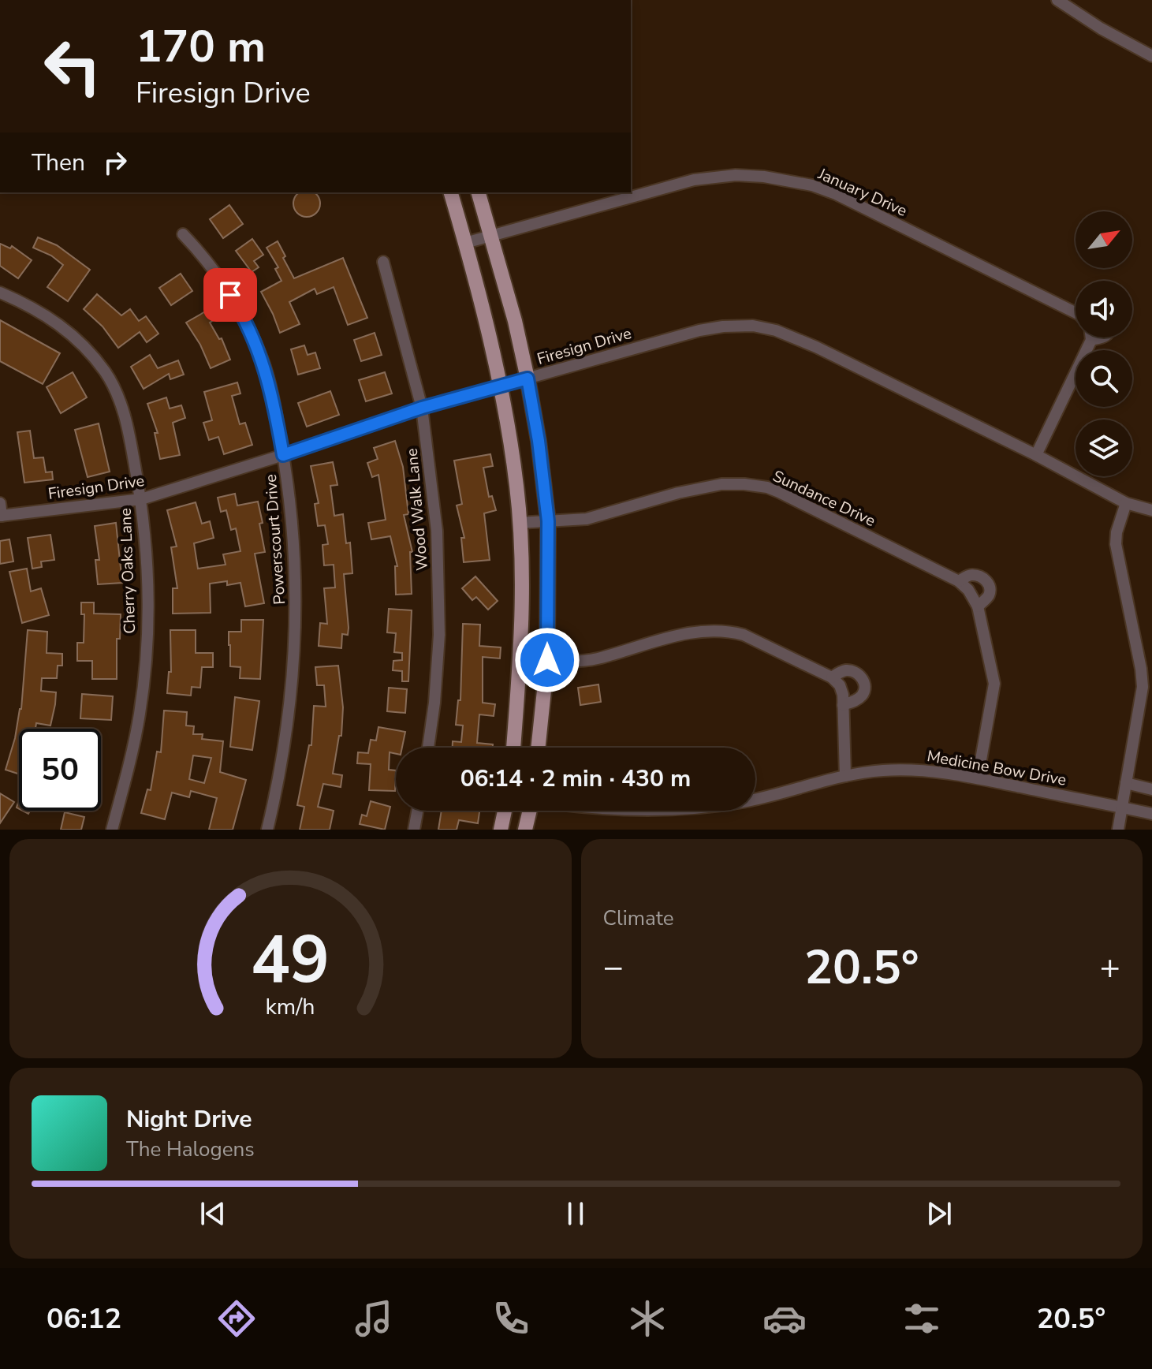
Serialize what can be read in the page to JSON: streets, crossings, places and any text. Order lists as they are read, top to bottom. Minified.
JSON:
{"streets":{"street":["January Drive","Firesign Drive","Sundance Drive","Wood Walk Lane","Powerscourt Drive","Cherry Oaks Lane","Medicine Bow Drive"]},"crossings":[["Firesign Drive","Wood Walk Lane"],["Firesign Drive","Powerscourt Drive"],["Firesign Drive","Cherry Oaks Lane"],["Sundance Drive","Medicine Bow Drive"]],"north":"top right","page":{"turn":["170 m","Firesign Drive"],"then":"Then","limit":"50","trip":"06:14 · 2 min · 430 m","tile":"Climate","heat":["−","20.5°","+"],"song":["Night Drive","The Halogens"],"tabs":["06:12","20.5°"],"gauge":["49","km/h"]}}
